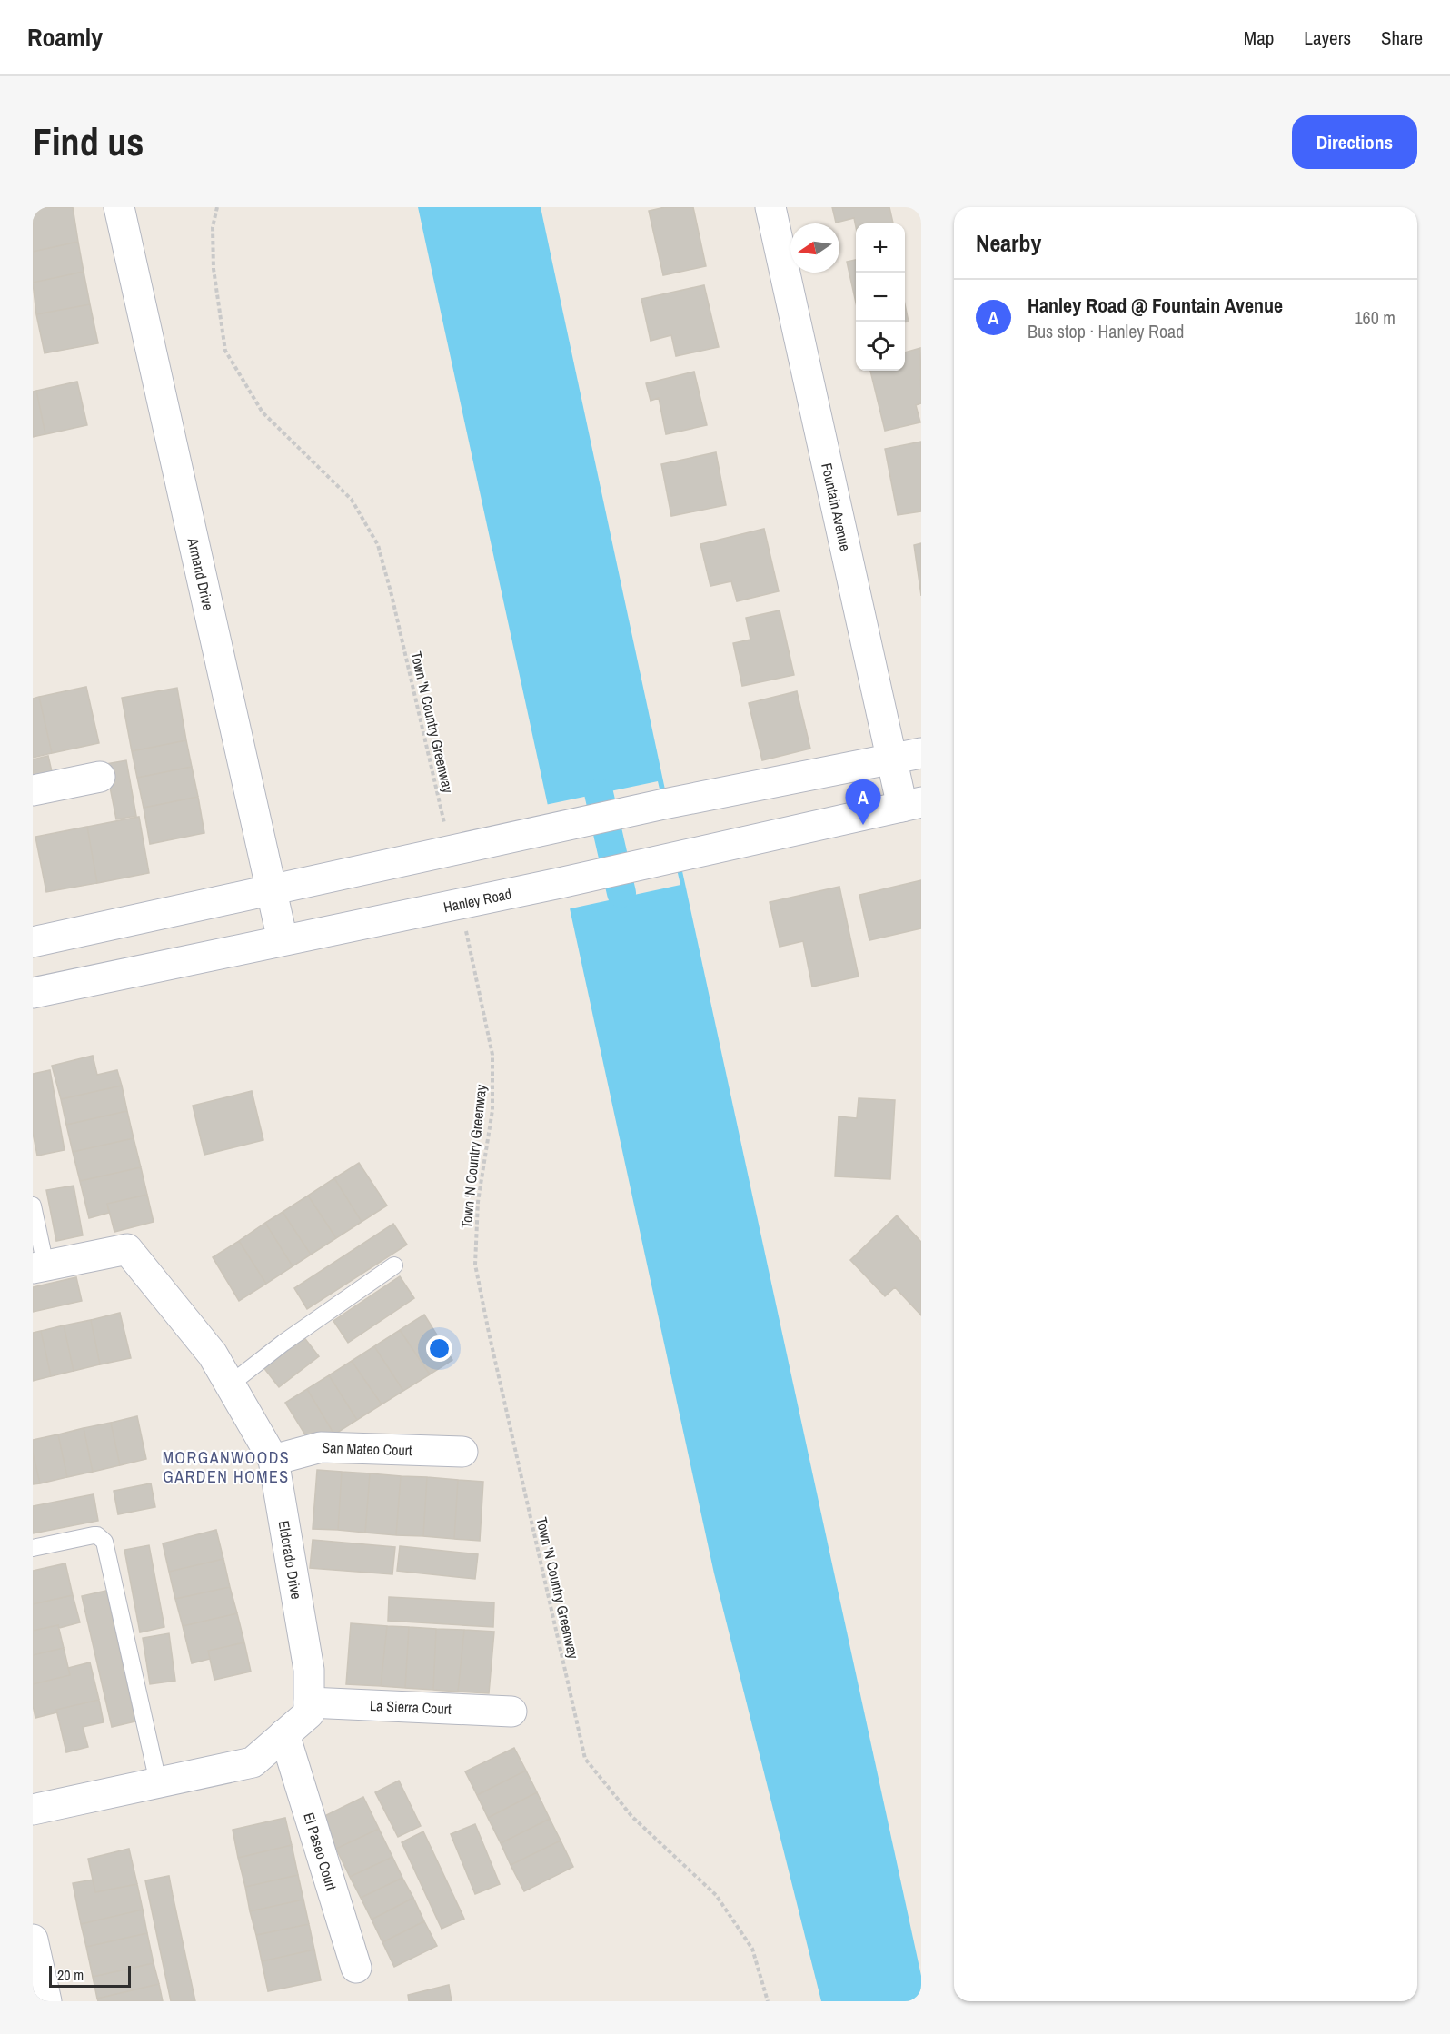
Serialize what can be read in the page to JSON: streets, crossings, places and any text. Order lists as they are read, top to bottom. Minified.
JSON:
{"streets":{"street":["Fountain Avenue","Armand Drive","Hanley Road","San Mateo Court","Eldorado Drive","La Sierra Court","El Paseo Court"],"path":["Town 'N Country Greenway"]},"crossings":[["Fountain Avenue","Hanley Road"],["Armand Drive","Hanley Road"],["Town 'N Country Greenway","Hanley Road"],["San Mateo Court","Eldorado Drive"],["Eldorado Drive","La Sierra Court"],["Eldorado Drive","El Paseo Court"]],"districts":["MORGANWOODS GARDEN HOMES"],"scale_bar":"20 m","north":"left","page":{"header":"Roamly","nav":["Map","Layers","Share"],"buttons":"Directions","title":"Find us","heading":"Nearby","map_buttons":["+","−"],"list":[{"mark":"A","name":"Hanley Road @ Fountain Avenue","note":"Bus stop · Hanley Road","value":"160 m"}],"pins":"A","scale":"20 m"}}
